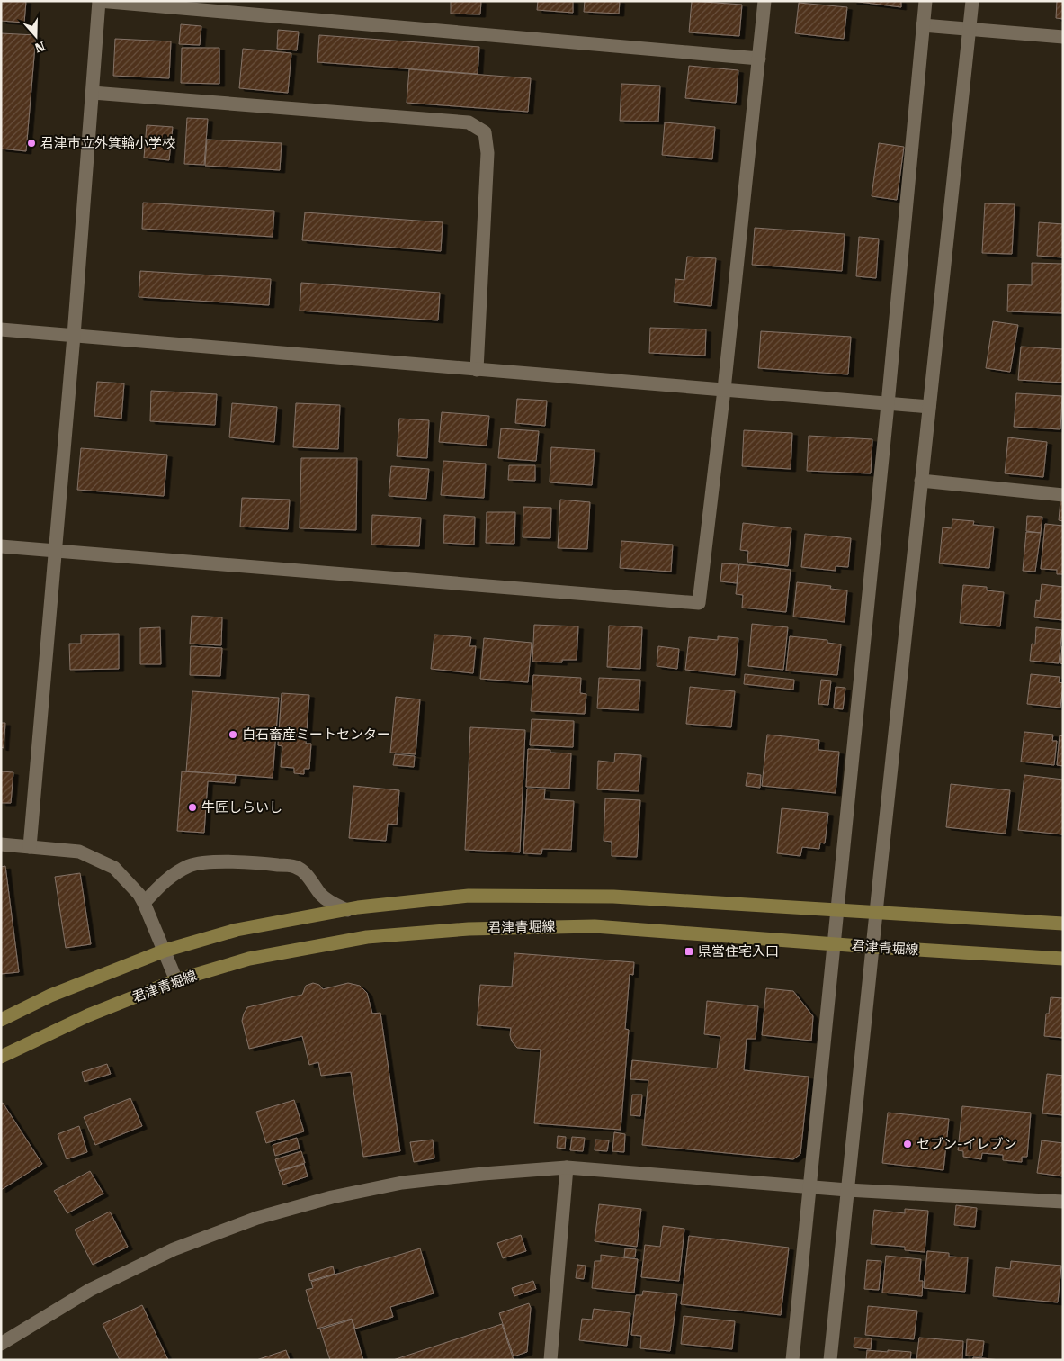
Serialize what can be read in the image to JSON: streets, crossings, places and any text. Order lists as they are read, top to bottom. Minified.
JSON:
{"streets":{"main road":["君津青堀線"]},"places":{"other":["君津市立外箕輪小学校","白石畜産ミートセンター","牛匠しらいし","セブン-イレブン"],"transit":["県営住宅入口"]},"north":"bottom"}
